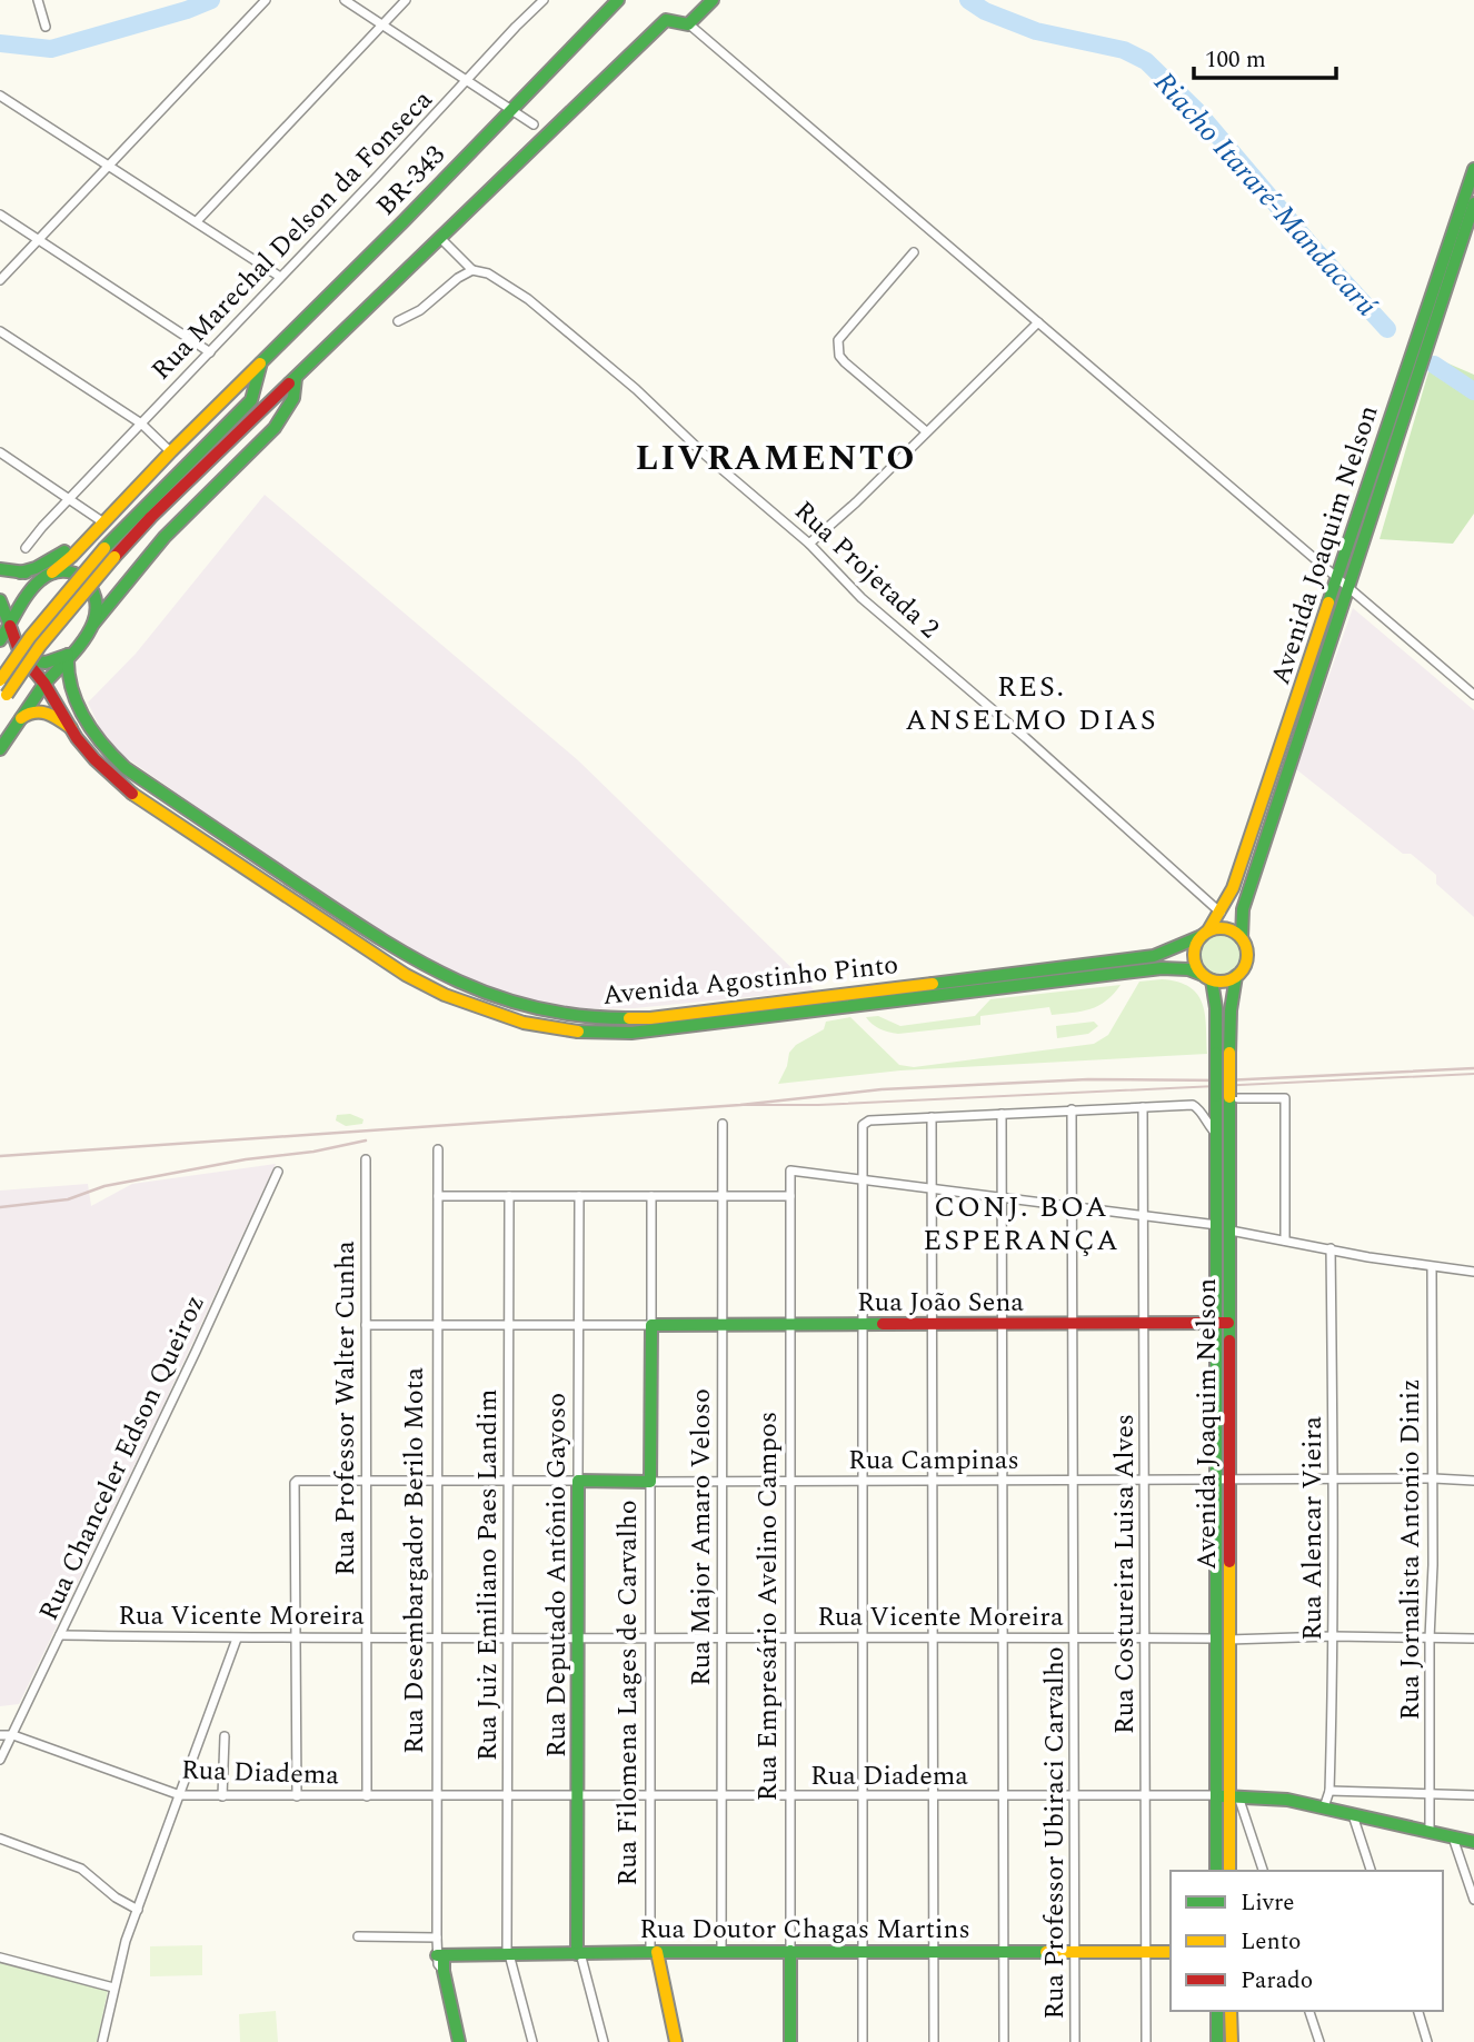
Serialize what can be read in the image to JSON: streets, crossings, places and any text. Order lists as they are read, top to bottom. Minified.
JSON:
{"streets":{"main road":["BR-343","Avenida Joaquim Nelson","Avenida Agostinho Pinto","Rua João Sena","Rua Desembargador Berilo Mota","Rua Deputado Antônio Gayoso","Rua Empresário Avelino Campos","Rua Filomena Lages de Carvalho","Rua Doutor Chagas Martins"],"street":["Rua Marechal Delson da Fonseca","Rua Projetada 2","Rua Professor Walter Cunha","Rua Chanceler Edson Queiroz","Rua Campinas","Rua Alencar Vieira","Rua Major Amaro Veloso","Rua Jornalista Antonio Diniz","Rua Costureira Luisa Alves","Rua Juiz Emiliano Paes Landim","Rua Vicente Moreira","Rua Diadema","Rua Professor Ubiraci Carvalho"]},"crossings":[["Avenida Joaquim Nelson","Rua Projetada 2"],["Avenida Joaquim Nelson","Avenida Agostinho Pinto"],["Avenida Joaquim Nelson","Rua João Sena"],["Avenida Joaquim Nelson","Rua Campinas"],["Avenida Joaquim Nelson","Rua Vicente Moreira"],["Avenida Joaquim Nelson","Rua Diadema"],["Rua João Sena","Rua Major Amaro Veloso"],["Rua João Sena","Rua Costureira Luisa Alves"],["Rua João Sena","Rua Empresário Avelino Campos"],["Rua João Sena","Rua Professor Ubiraci Carvalho"],["Rua Professor Walter Cunha","Rua Vicente Moreira"],["Rua Professor Walter Cunha","Rua Diadema"],["Rua Chanceler Edson Queiroz","Rua Vicente Moreira"],["Rua Chanceler Edson Queiroz","Rua Diadema"],["Rua Campinas","Rua Alencar Vieira"],["Rua Campinas","Rua Major Amaro Veloso"],["Rua Campinas","Rua Jornalista Antonio Diniz"],["Rua Campinas","Rua Costureira Luisa Alves"],["Rua Campinas","Rua Empresário Avelino Campos"],["Rua Campinas","Rua Filomena Lages de Carvalho"],["Rua Campinas","Rua Professor Ubiraci Carvalho"],["Rua Alencar Vieira","Rua Vicente Moreira"],["Rua Major Amaro Veloso","Rua Vicente Moreira"],["Rua Major Amaro Veloso","Rua Diadema"],["Rua Major Amaro Veloso","Rua Doutor Chagas Martins"],["Rua Jornalista Antonio Diniz","Rua Vicente Moreira"],["Rua Desembargador Berilo Mota","Rua Vicente Moreira"],["Rua Desembargador Berilo Mota","Rua Diadema"],["Rua Desembargador Berilo Mota","Rua Doutor Chagas Martins"],["Rua Costureira Luisa Alves","Rua Vicente Moreira"],["Rua Costureira Luisa Alves","Rua Diadema"],["Rua Costureira Luisa Alves","Rua Doutor Chagas Martins"],["Rua Juiz Emiliano Paes Landim","Rua Vicente Moreira"],["Rua Juiz Emiliano Paes Landim","Rua Diadema"],["Rua Juiz Emiliano Paes Landim","Rua Doutor Chagas Martins"],["Rua Deputado Antônio Gayoso","Rua Vicente Moreira"],["Rua Deputado Antônio Gayoso","Rua Diadema"],["Rua Deputado Antônio Gayoso","Rua Doutor Chagas Martins"],["Rua Empresário Avelino Campos","Rua Vicente Moreira"],["Rua Empresário Avelino Campos","Rua Diadema"],["Rua Empresário Avelino Campos","Rua Doutor Chagas Martins"],["Rua Vicente Moreira","Rua Filomena Lages de Carvalho"],["Rua Vicente Moreira","Rua Professor Ubiraci Carvalho"],["Rua Filomena Lages de Carvalho","Rua Diadema"],["Rua Filomena Lages de Carvalho","Rua Doutor Chagas Martins"],["Rua Diadema","Rua Professor Ubiraci Carvalho"],["Rua Professor Ubiraci Carvalho","Rua Doutor Chagas Martins"]],"districts":["LIVRAMENTO","RES. ANSELMO DIAS","CONJ. BOA ESPERANÇA"],"water":["Riacho Itararé-Mandacarú"],"legend":["Livre","Lento","Parado"],"scale_bar":"100 m"}
